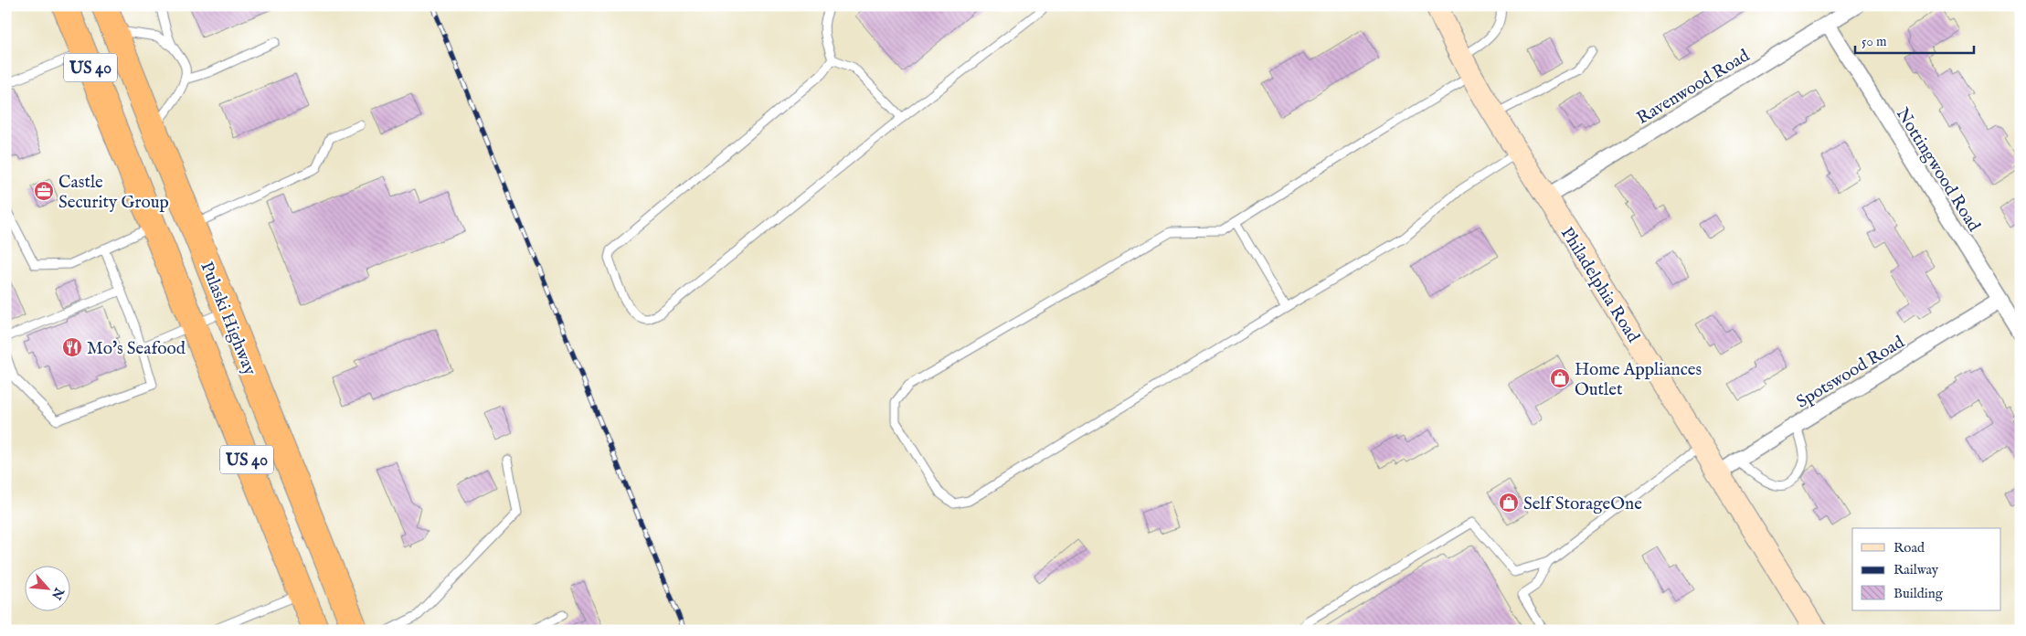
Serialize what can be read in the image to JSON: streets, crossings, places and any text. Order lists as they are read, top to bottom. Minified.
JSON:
{"streets":{"highway":["US 40","Pulaski Highway"],"main road":["Philadelphia Road"],"street":["Ravenwood Road","Nottingwood Road","Spotswood Road"]},"crossings":[["Ravenwood Road","Nottingwood Road"],["Ravenwood Road","Philadelphia Road"],["Nottingwood Road","Spotswood Road"],["Philadelphia Road","Spotswood Road"]],"places":{"office":["Castle Security Group"],"restaurant":["Mo's Seafood"],"shop":["Home Appliances Outlet","Self StorageOne"]},"legend":["Road","Railway","Building"],"scale_bar":"50 m","north":"bottom right"}
